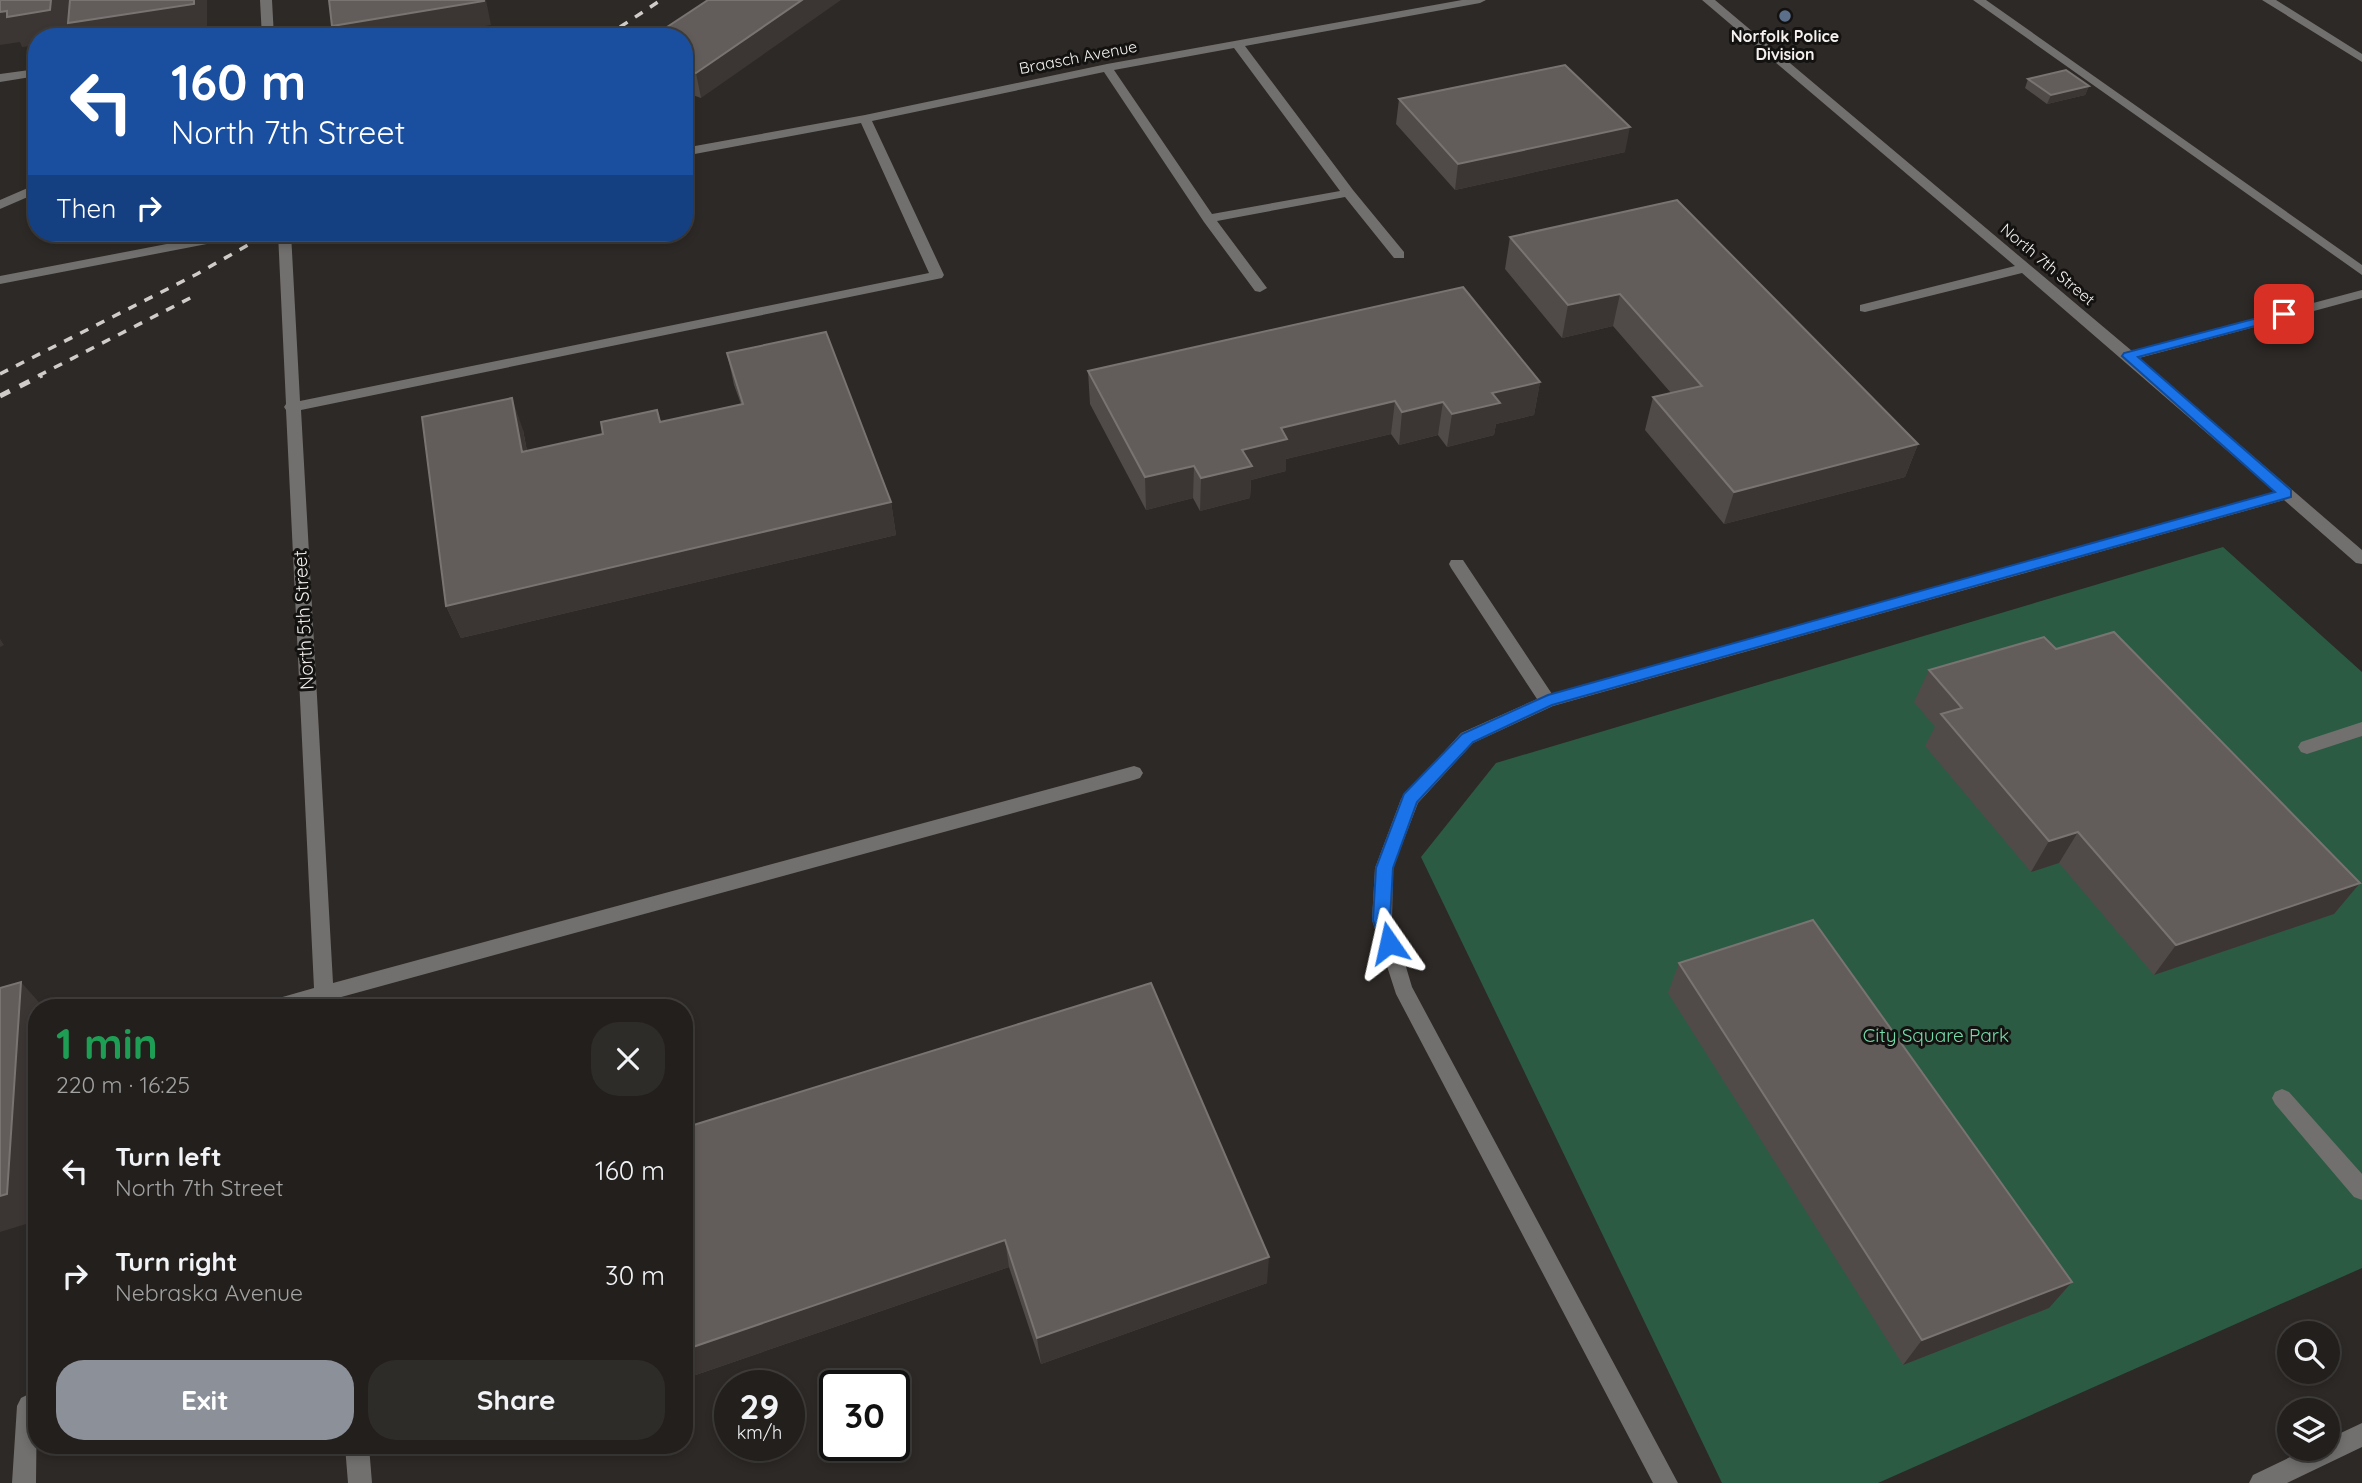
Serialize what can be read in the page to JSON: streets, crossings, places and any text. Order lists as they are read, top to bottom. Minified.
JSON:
{"streets":{"street":["Braasch Avenue","North 7th Street","North 5th Street"]},"parks":["City Square Park"],"places":["Norfolk Police Division"],"page":{"turn":["160 m","North 7th Street"],"then":"Then","heading":["1 min","220 m · 16:25"],"list":[{"name":"Turn left","note":"North 7th Street","value":"160 m"},{"name":"Turn right","note":"Nebraska Avenue","value":"30 m"}],"buttons":["Exit","Share"],"speed":"29 km/h","limit":"30"}}
